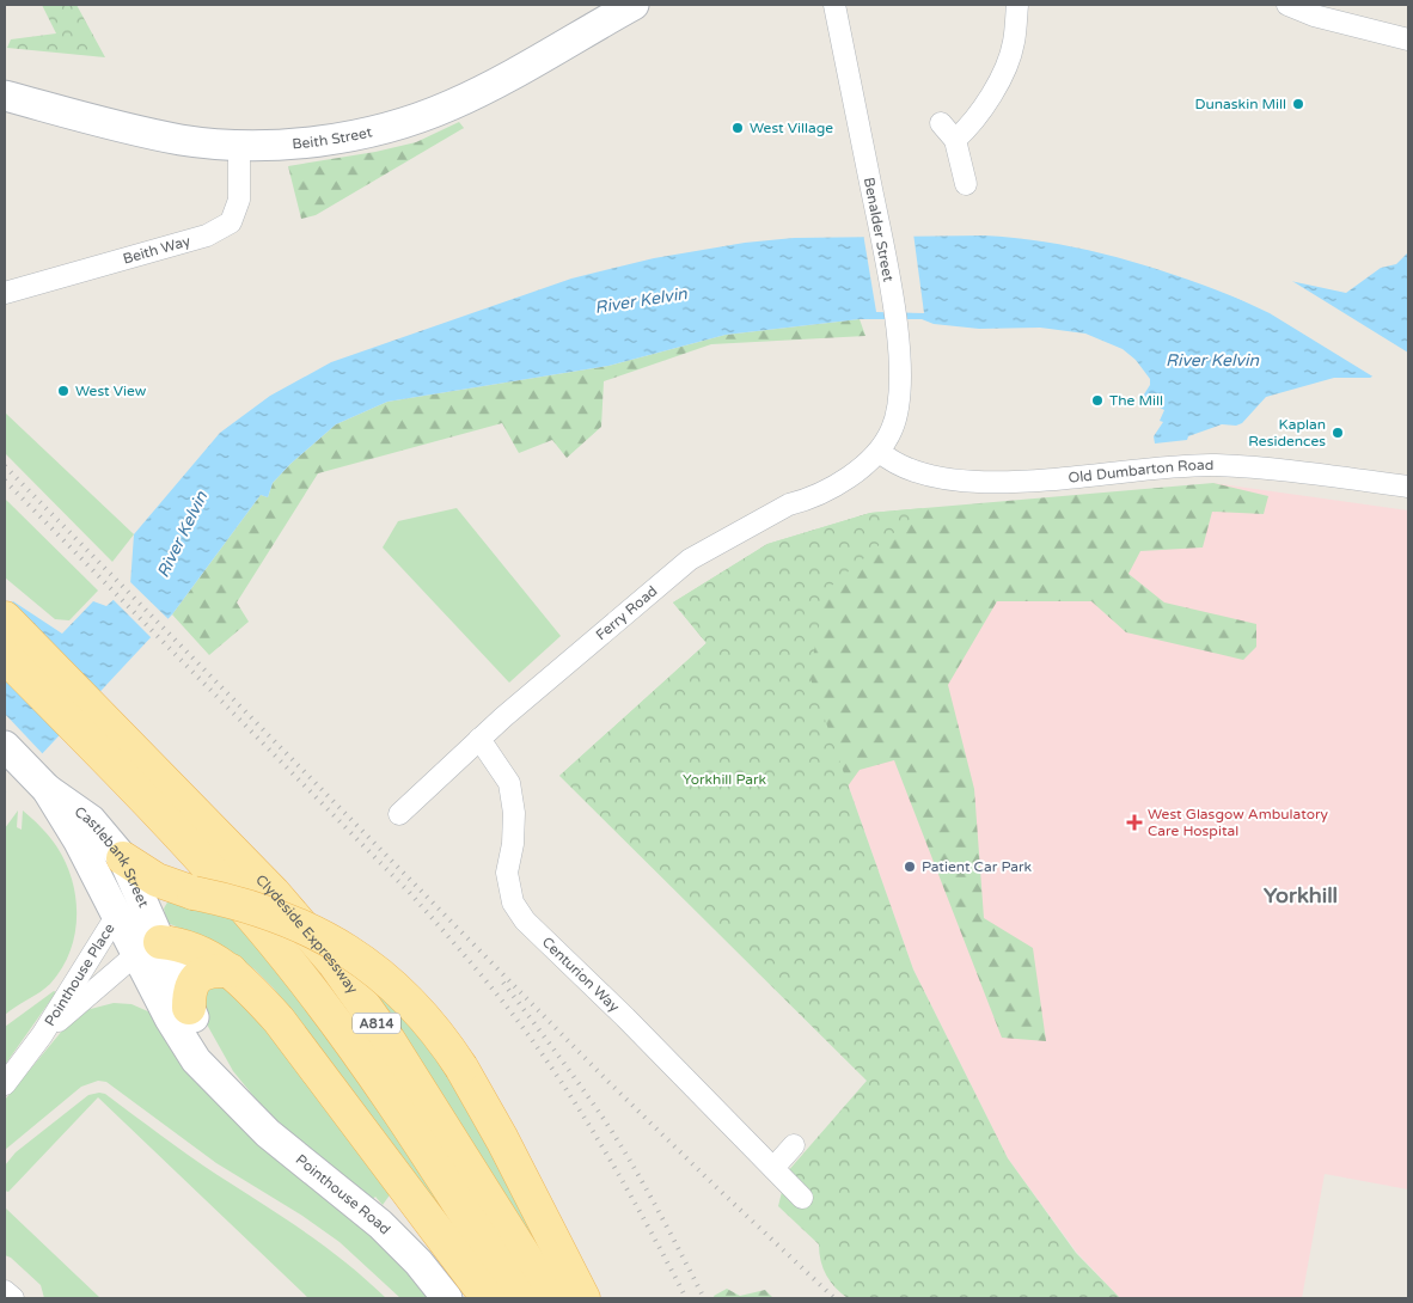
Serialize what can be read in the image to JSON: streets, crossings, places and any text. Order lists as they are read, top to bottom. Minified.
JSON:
{"streets":{"main road":["Beith Street","Castlebank Street","Clydeside Expressway","A814","Pointhouse Road"],"street":["Benalder Street","Beith Way","Old Dumbarton Road","Ferry Road","Pointhouse Place","Centurion Way"]},"crossings":[["Beith Street","Beith Way"],["Benalder Street","Old Dumbarton Road"],["Benalder Street","Ferry Road"],["Old Dumbarton Road","Ferry Road"],["Ferry Road","Centurion Way"],["Castlebank Street","Pointhouse Place"],["Castlebank Street","A814"],["Castlebank Street","Pointhouse Road"],["Pointhouse Place","A814"],["Pointhouse Place","Pointhouse Road"]],"districts":["Yorkhill"],"water":["River Kelvin"],"parks":["Yorkhill Park"],"places":{"other":["Dunaskin Mill","West Village","West View","The Mill","Kaplan Residences","Patient Car Park"],"health":["West Glasgow Ambulatory Care Hospital"]}}
